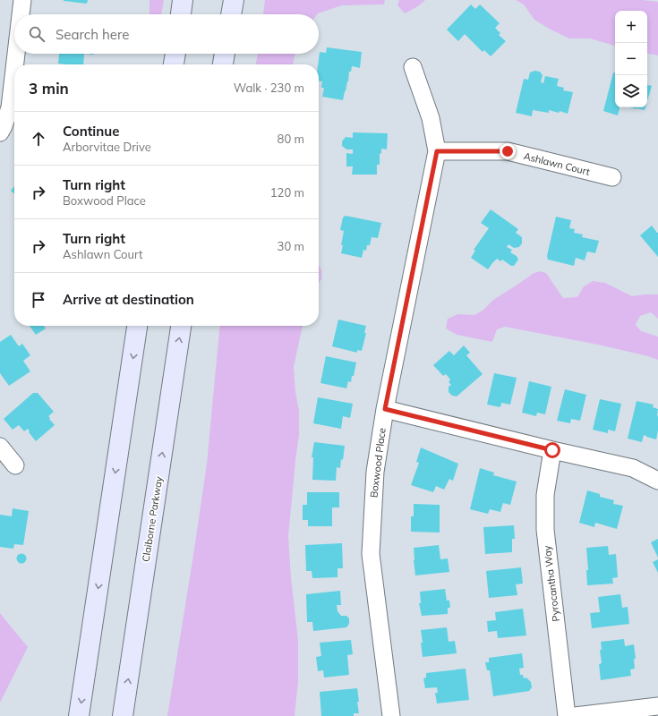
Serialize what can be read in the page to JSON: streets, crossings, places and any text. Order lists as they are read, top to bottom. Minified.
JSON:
{"streets":{"main road":["Claiborne Parkway"],"street":["Ashlawn Court","Boxwood Place","Pyrocantha Way"]},"crossings":[["Ashlawn Court","Boxwood Place"]],"page":{"map_buttons":["+","−"],"search":"Search here","heading":["3 min","Walk · 230 m"],"list":[["Continue","Arborvitae Drive","80 m"],["Turn right","Boxwood Place","120 m"],["Turn right","Ashlawn Court","30 m"],"Arrive at destination"]}}
